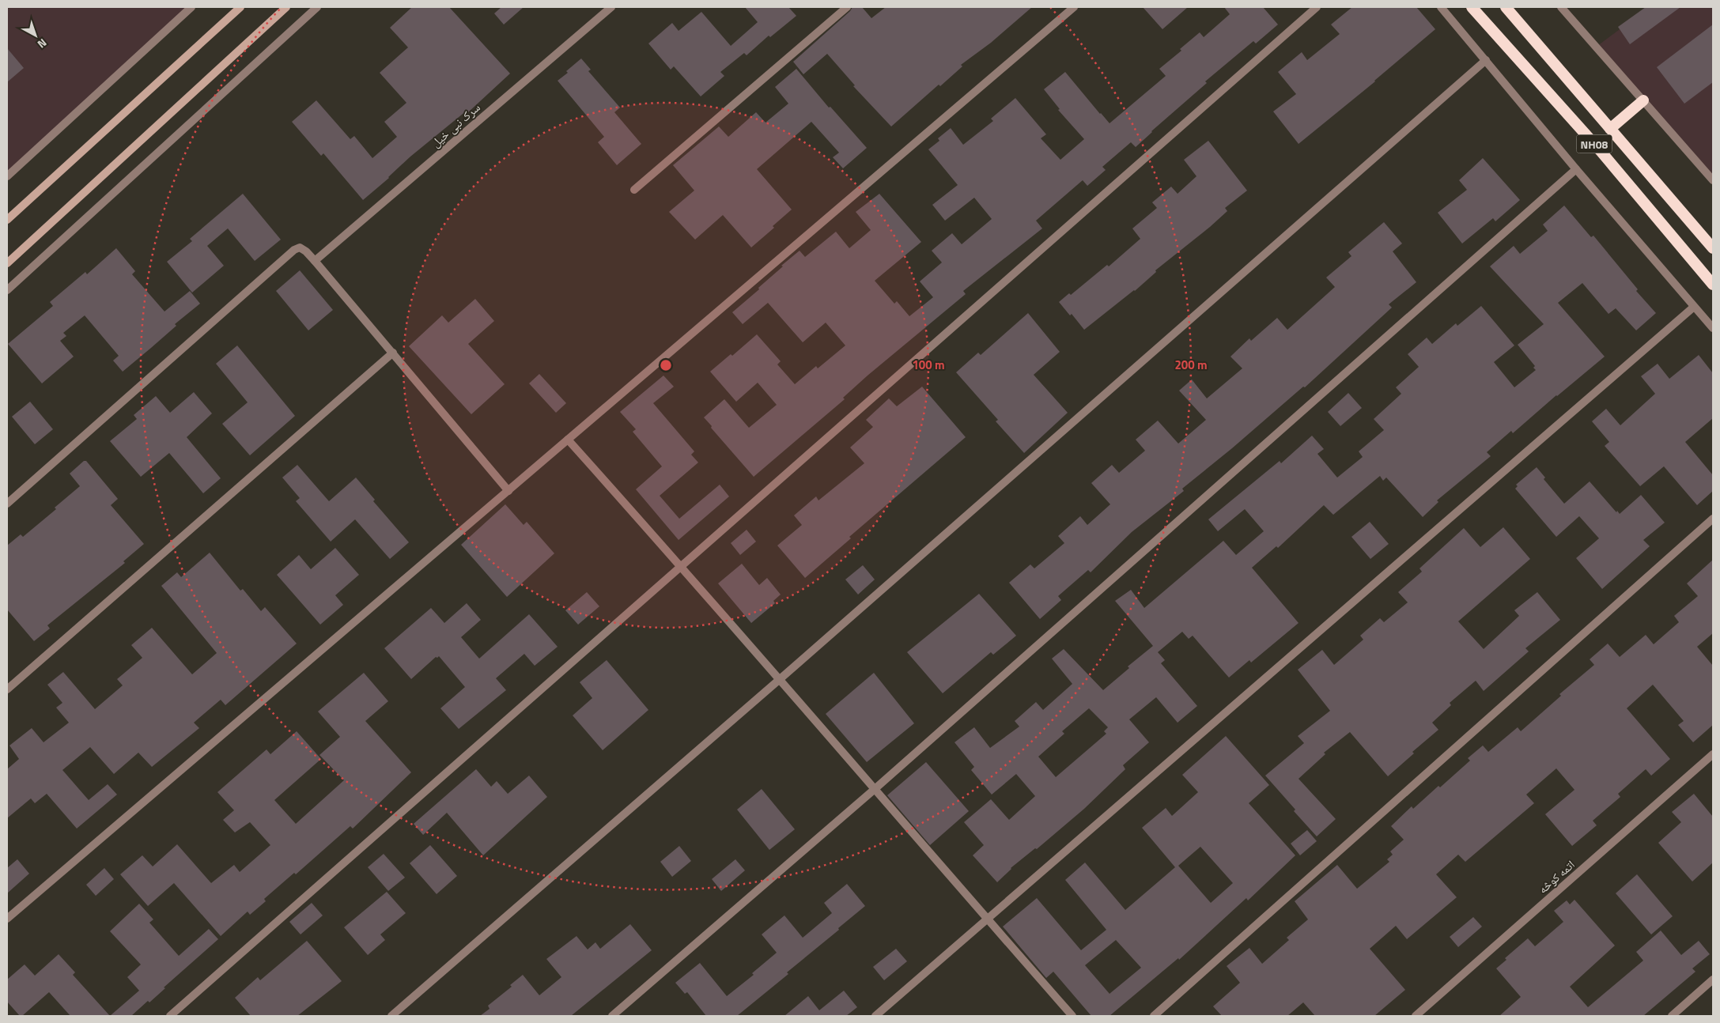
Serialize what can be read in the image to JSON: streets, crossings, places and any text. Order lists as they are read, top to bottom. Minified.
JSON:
{"streets":{"highway":["NH08"],"street":["سرک نبی خیل","اتمه کوڅه"]},"north":"bottom right","rings":["100 m","200 m"]}
